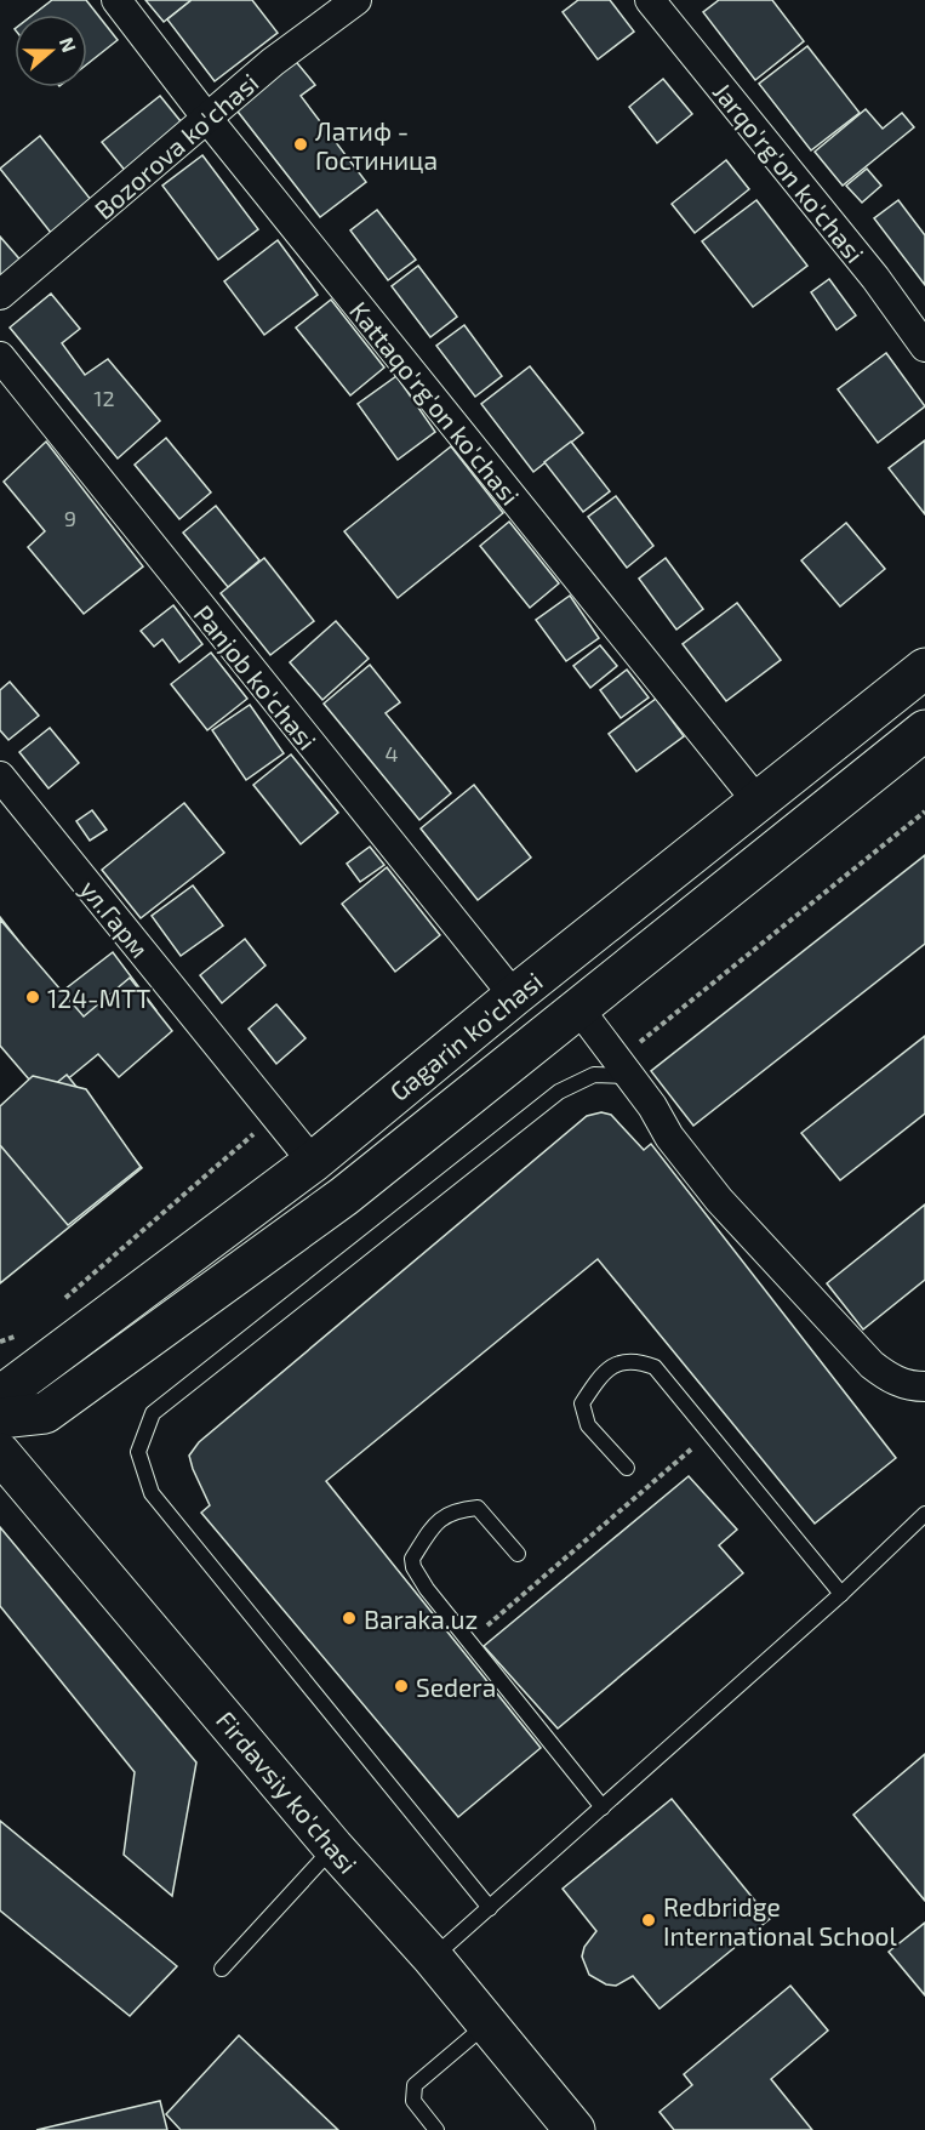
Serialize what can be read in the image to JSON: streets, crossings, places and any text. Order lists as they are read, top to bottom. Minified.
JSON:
{"streets":{"main road":["Gagarin ko'chasi","Firdavsiy ko'chasi"],"street":["Bozorova ko'chasi","Jarqo'rg'on ko'chasi","Kattaqo'rg'on ko'chasi","Panjob ko'chasi","ул.Гарм"]},"crossings":[["Bozorova ko'chasi","Kattaqo'rg'on ko'chasi"],["Kattaqo'rg'on ko'chasi","Gagarin ko'chasi"],["Panjob ko'chasi","Gagarin ko'chasi"],["ул.Гарм","Gagarin ko'chasi"]],"places":["Латиф - Гостиница","124-MTT","Baraka.uz","Sedera","Redbridge International School"],"house_numbers":["12","9","4"],"north":"right"}
